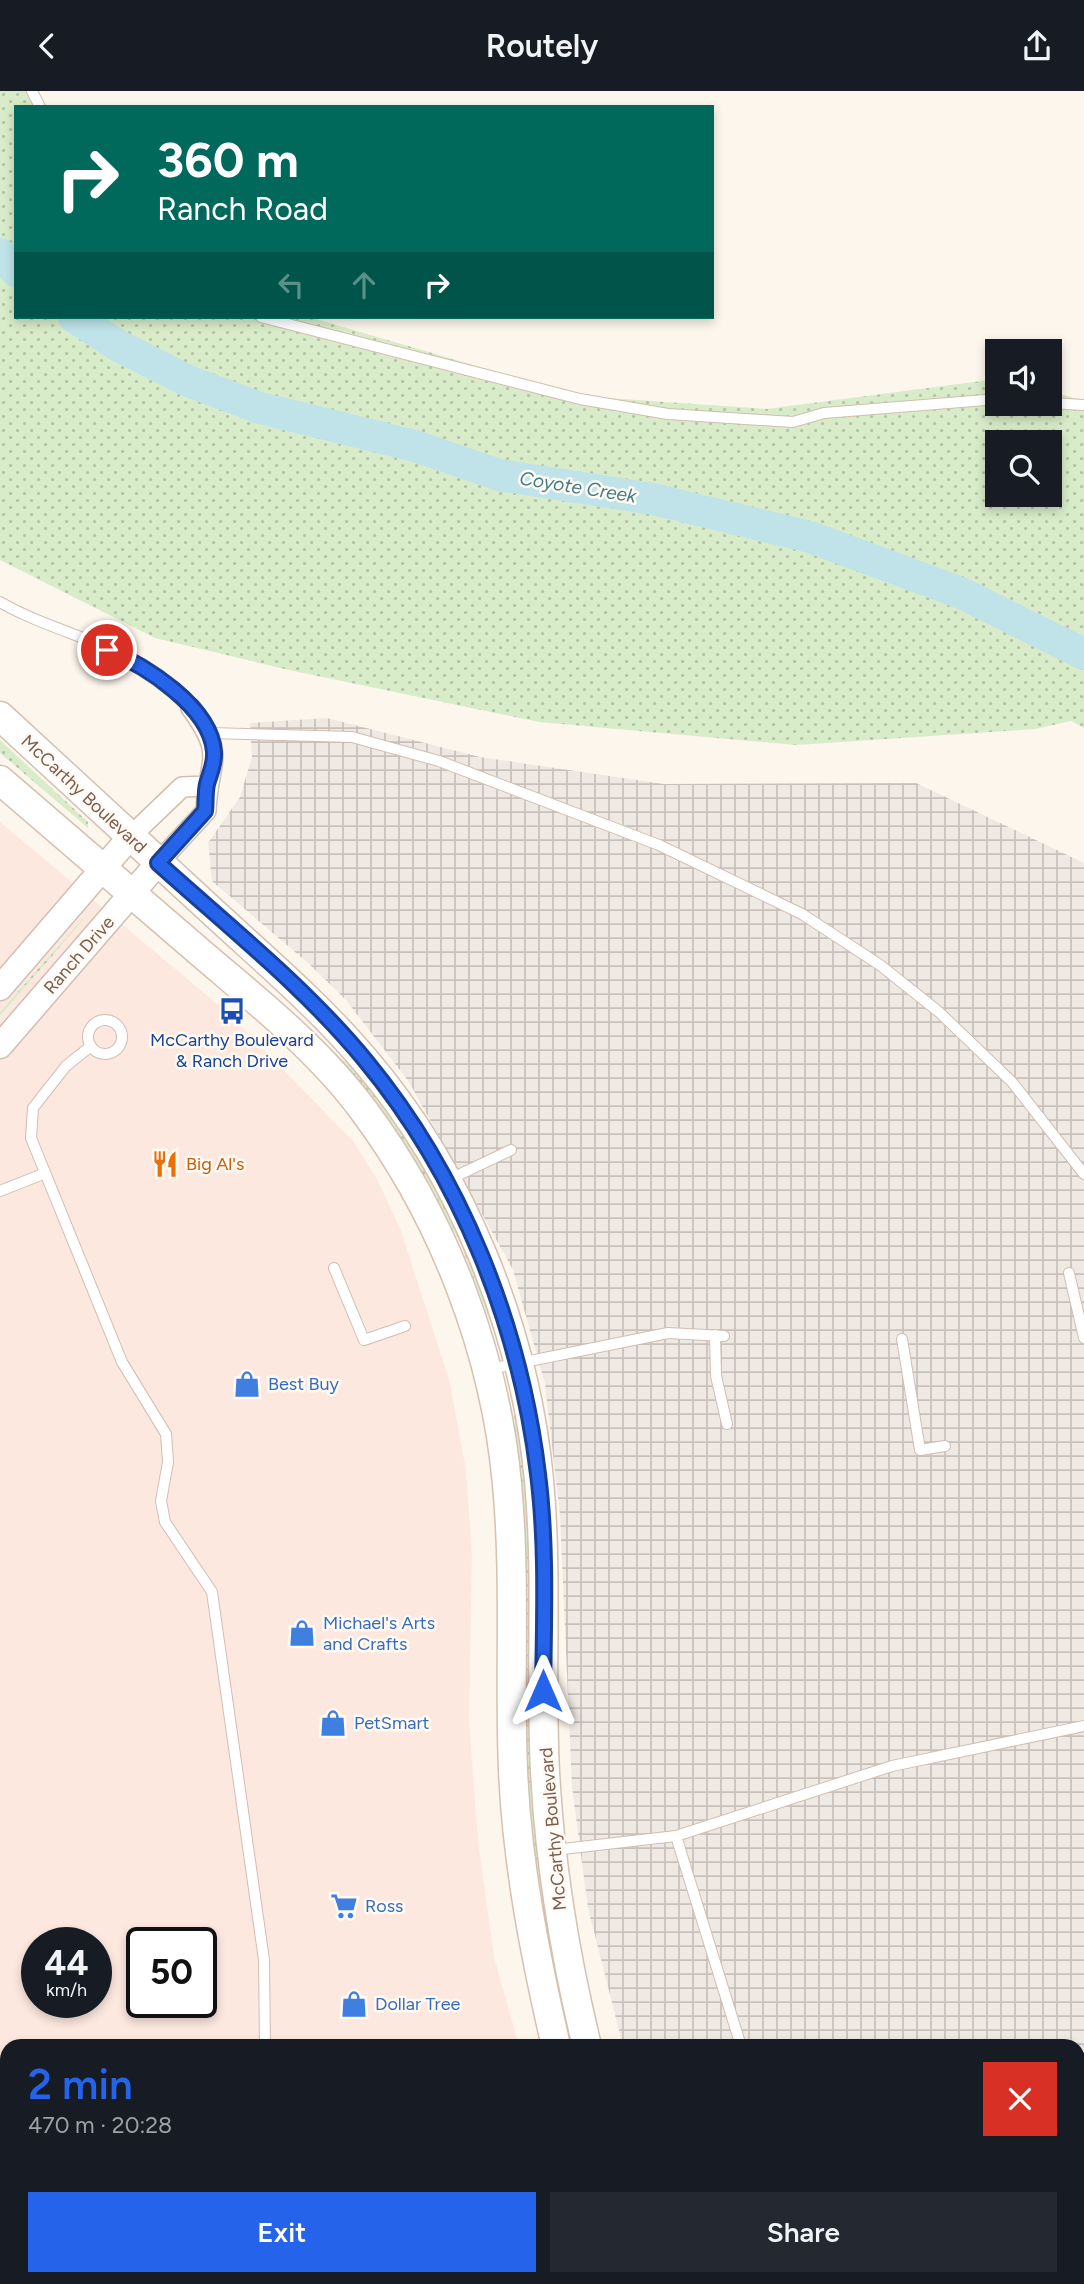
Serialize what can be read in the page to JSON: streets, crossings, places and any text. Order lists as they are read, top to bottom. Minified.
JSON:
{"streets":{"main road":["McCarthy Boulevard"],"street":["Ranch Drive"]},"crossings":[["McCarthy Boulevard","Ranch Drive"]],"water":["Coyote Creek"],"places":{"bus stop":["McCarthy Boulevard & Ranch Drive"],"restaurant":["Big Al's"],"shop":["Best Buy","Michael's Arts and Crafts","PetSmart","Dollar Tree"],"supermarket":["Ross"]},"page":{"header":"Routely","turn":["360 m","Ranch Road"],"speed":"44 km/h","limit":"50","heading":["2 min","470 m · 20:28"],"buttons":["Exit","Share"]}}
